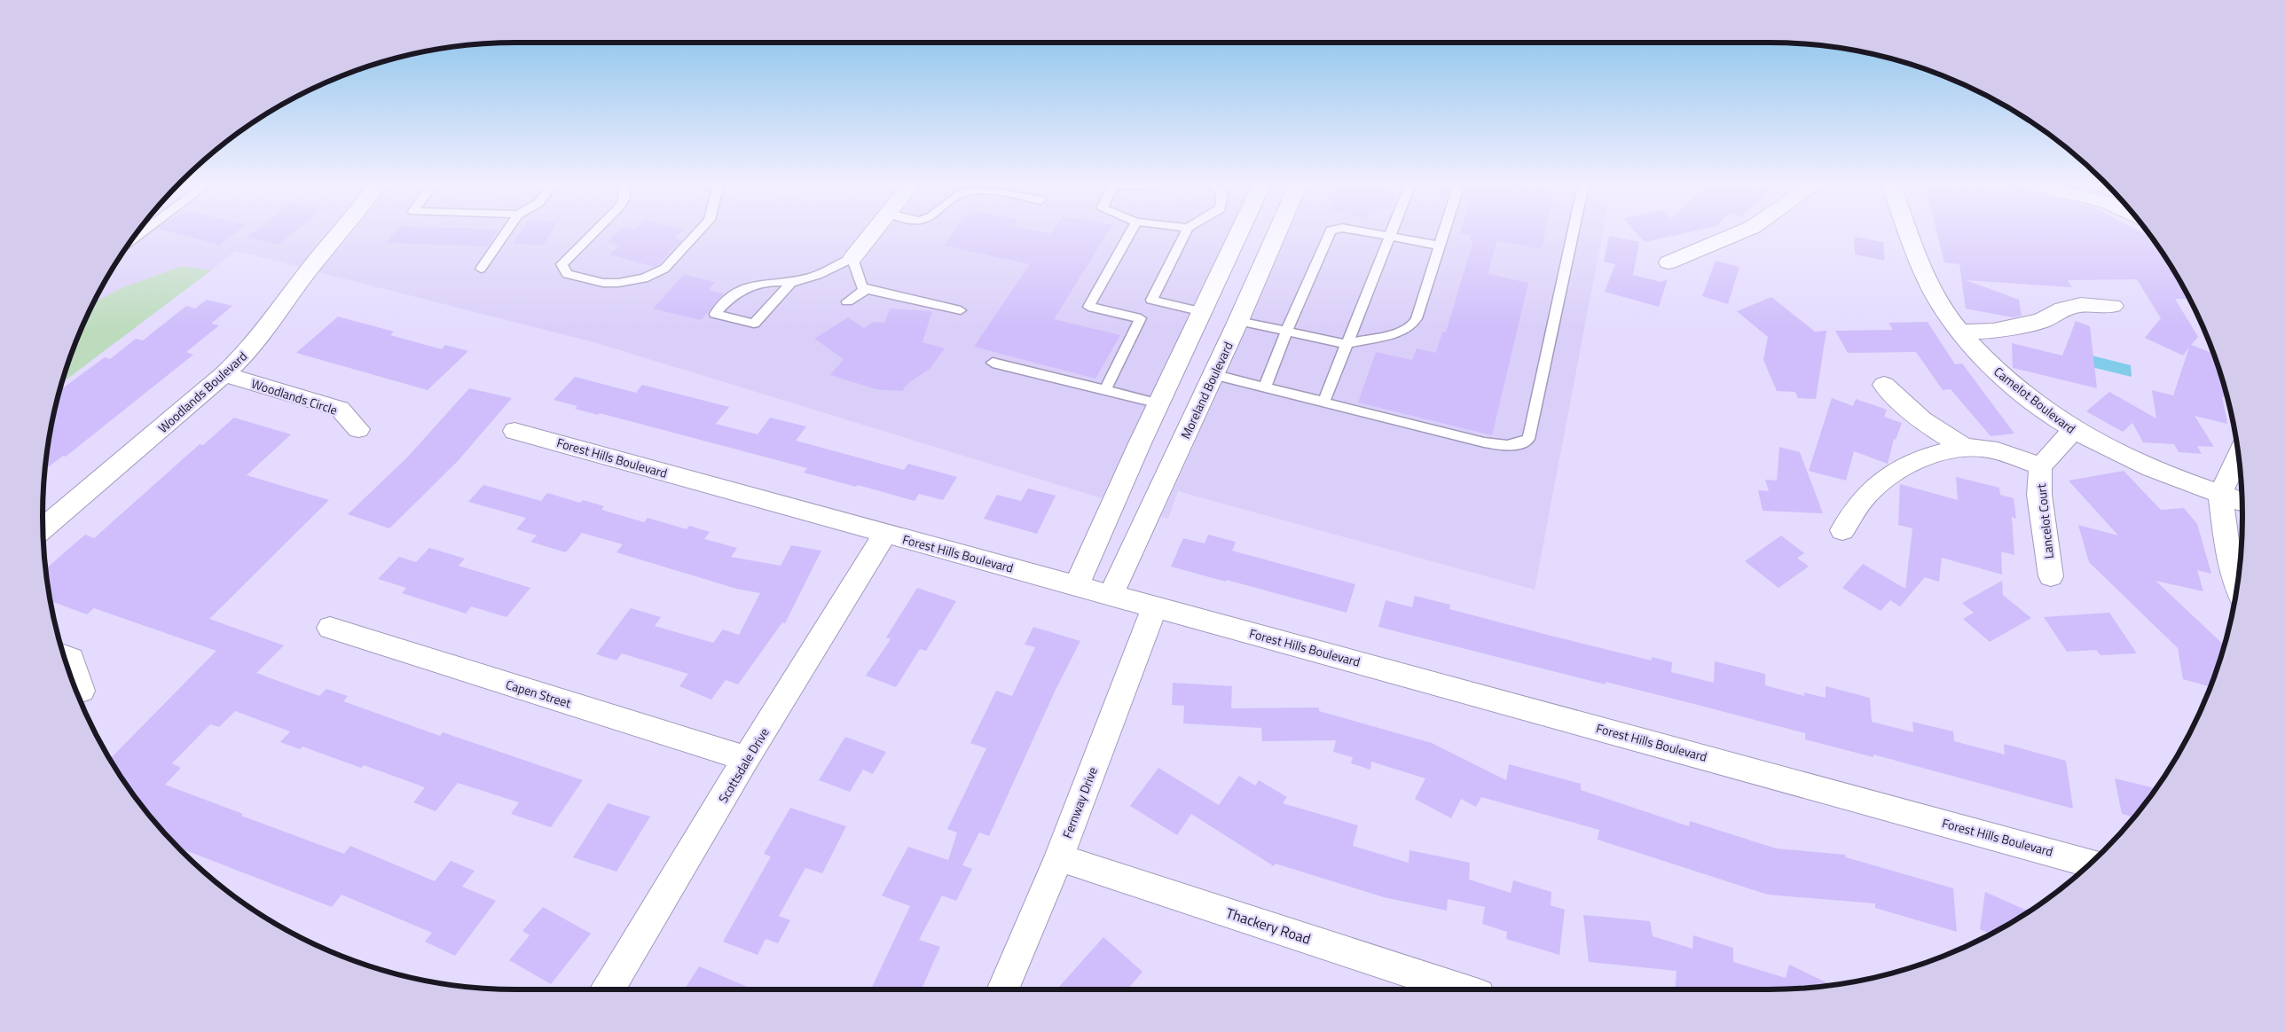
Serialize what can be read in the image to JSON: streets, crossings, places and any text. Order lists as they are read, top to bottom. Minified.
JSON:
{"streets":{"street":["Moreland Boulevard","Woodlands Boulevard","Woodlands Circle","Camelot Boulevard","Forest Hills Boulevard","Lancelot Court","Capen Street","Scottsdale Drive","Fernway Drive","Thackery Road"]},"crossings":[["Moreland Boulevard","Forest Hills Boulevard"],["Woodlands Boulevard","Woodlands Circle"],["Camelot Boulevard","Lancelot Court"],["Forest Hills Boulevard","Scottsdale Drive"],["Forest Hills Boulevard","Fernway Drive"],["Capen Street","Scottsdale Drive"],["Fernway Drive","Thackery Road"]]}
